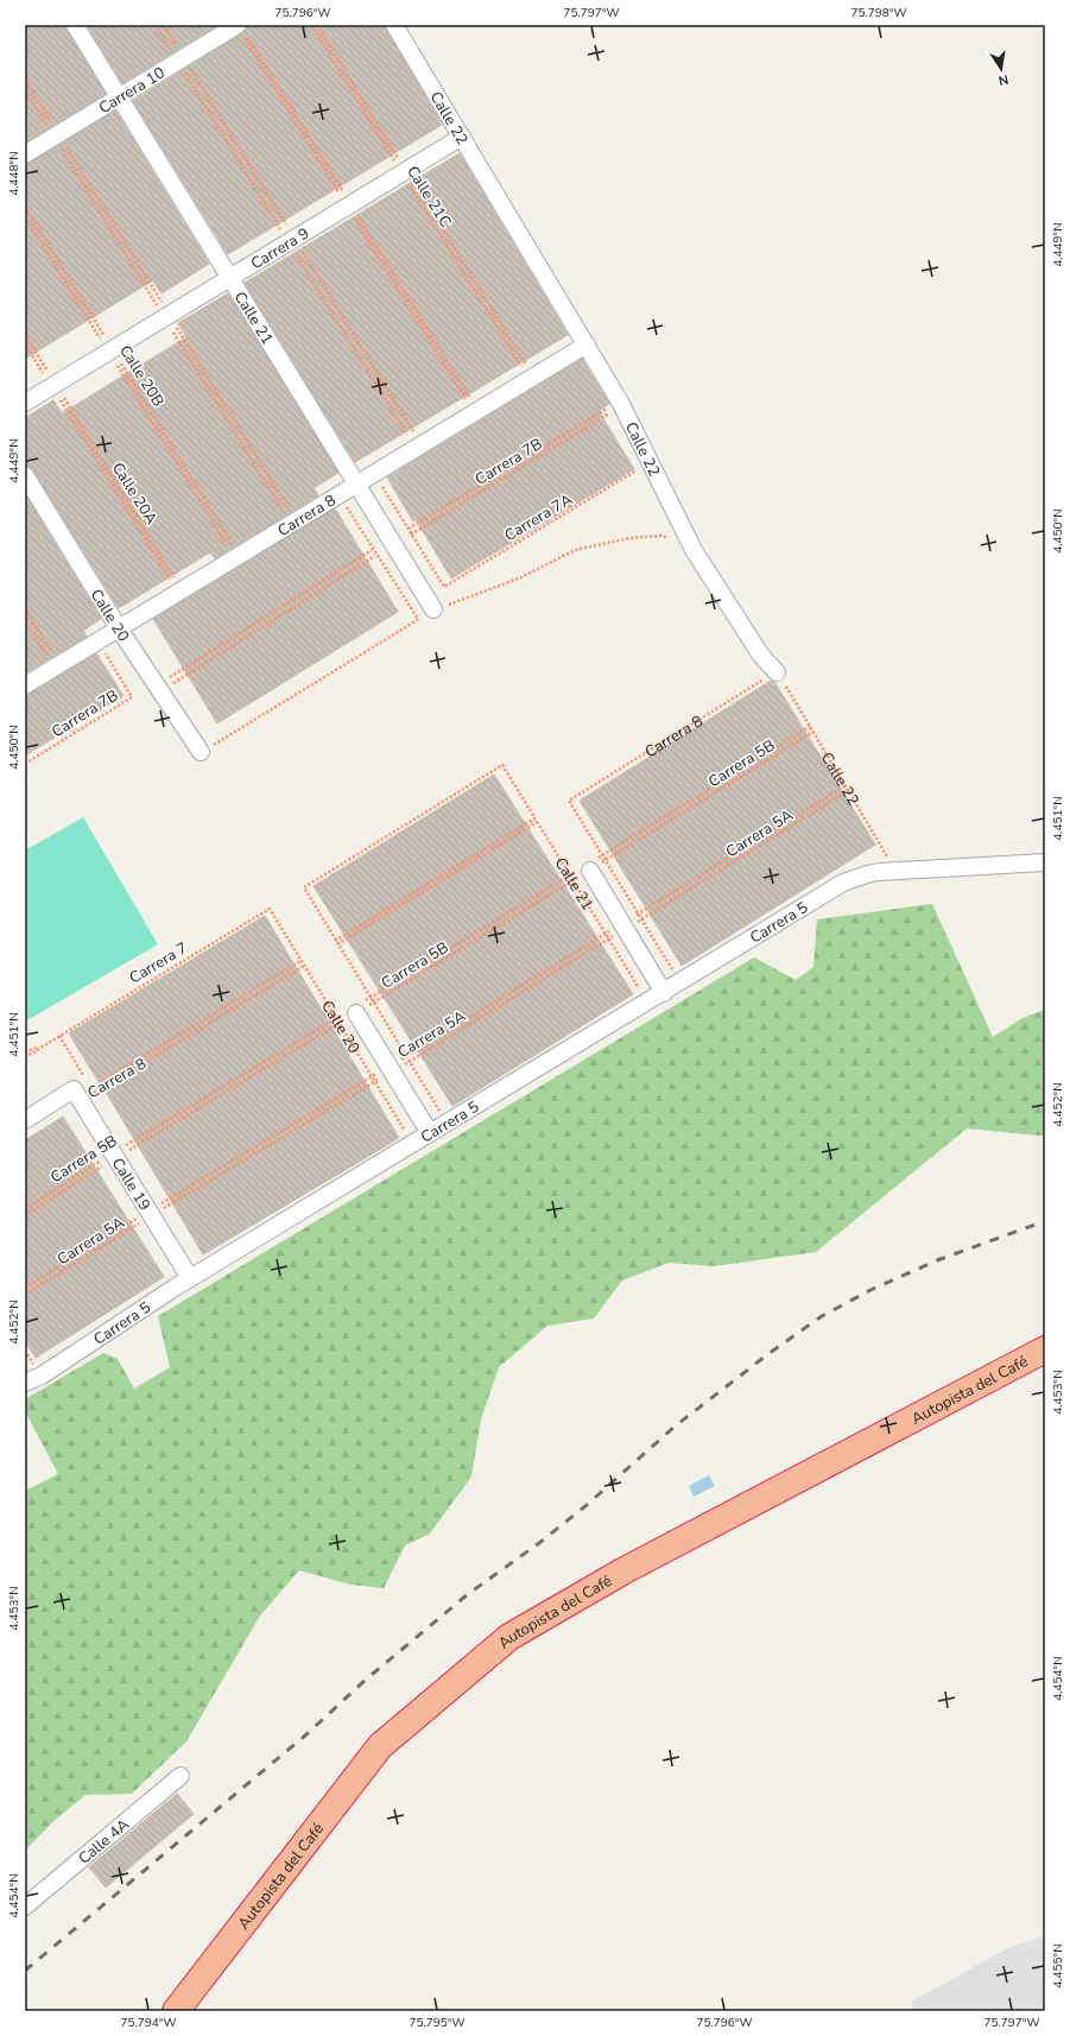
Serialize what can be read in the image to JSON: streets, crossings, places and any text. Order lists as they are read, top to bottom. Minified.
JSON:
{"streets":{"highway":["Autopista del Café"],"street":["Carrera 10","Calle 22","Carrera 9","Calle 21","Carrera 8","Calle 20","Carrera 5","Calle 19","Calle 4A"],"path":["Calle 21C","Calle 20B","Carrera 7B","Calle 20A","Carrera 7A","Carrera 5B","Carrera 5A","Carrera 7"]},"crossings":[["Carrera 10","Calle 21"],["Calle 22","Carrera 9"],["Calle 22","Carrera 8"],["Calle 22","Carrera 5B"],["Calle 22","Carrera 5A"],["Calle 22","Carrera 5"],["Calle 21C","Carrera 9"],["Calle 21C","Carrera 8"],["Carrera 9","Calle 21"],["Carrera 9","Calle 20B"],["Carrera 9","Calle 20A"],["Calle 21","Carrera 8"],["Calle 21","Carrera 5B"],["Calle 21","Carrera 5A"],["Calle 21","Carrera 5"],["Calle 20B","Carrera 8"],["Carrera 7B","Carrera 7A"],["Carrera 7B","Calle 20"],["Calle 20A","Carrera 8"],["Carrera 8","Calle 20"],["Carrera 8","Carrera 5B"],["Carrera 8","Calle 19"],["Calle 20","Carrera 5B"],["Calle 20","Carrera 5A"],["Calle 20","Carrera 5"],["Calle 20","Carrera 7"],["Carrera 5B","Calle 19"],["Carrera 5A","Calle 19"],["Carrera 5","Calle 19"]],"north":"bottom","coordinates":["75.796°W","75.797°W","75.798°W","4.448°N","4.449°N","4.450°N","4.451°N","4.452°N","4.453°N","4.454°N","4.455°N","75.794°W","75.795°W"]}
